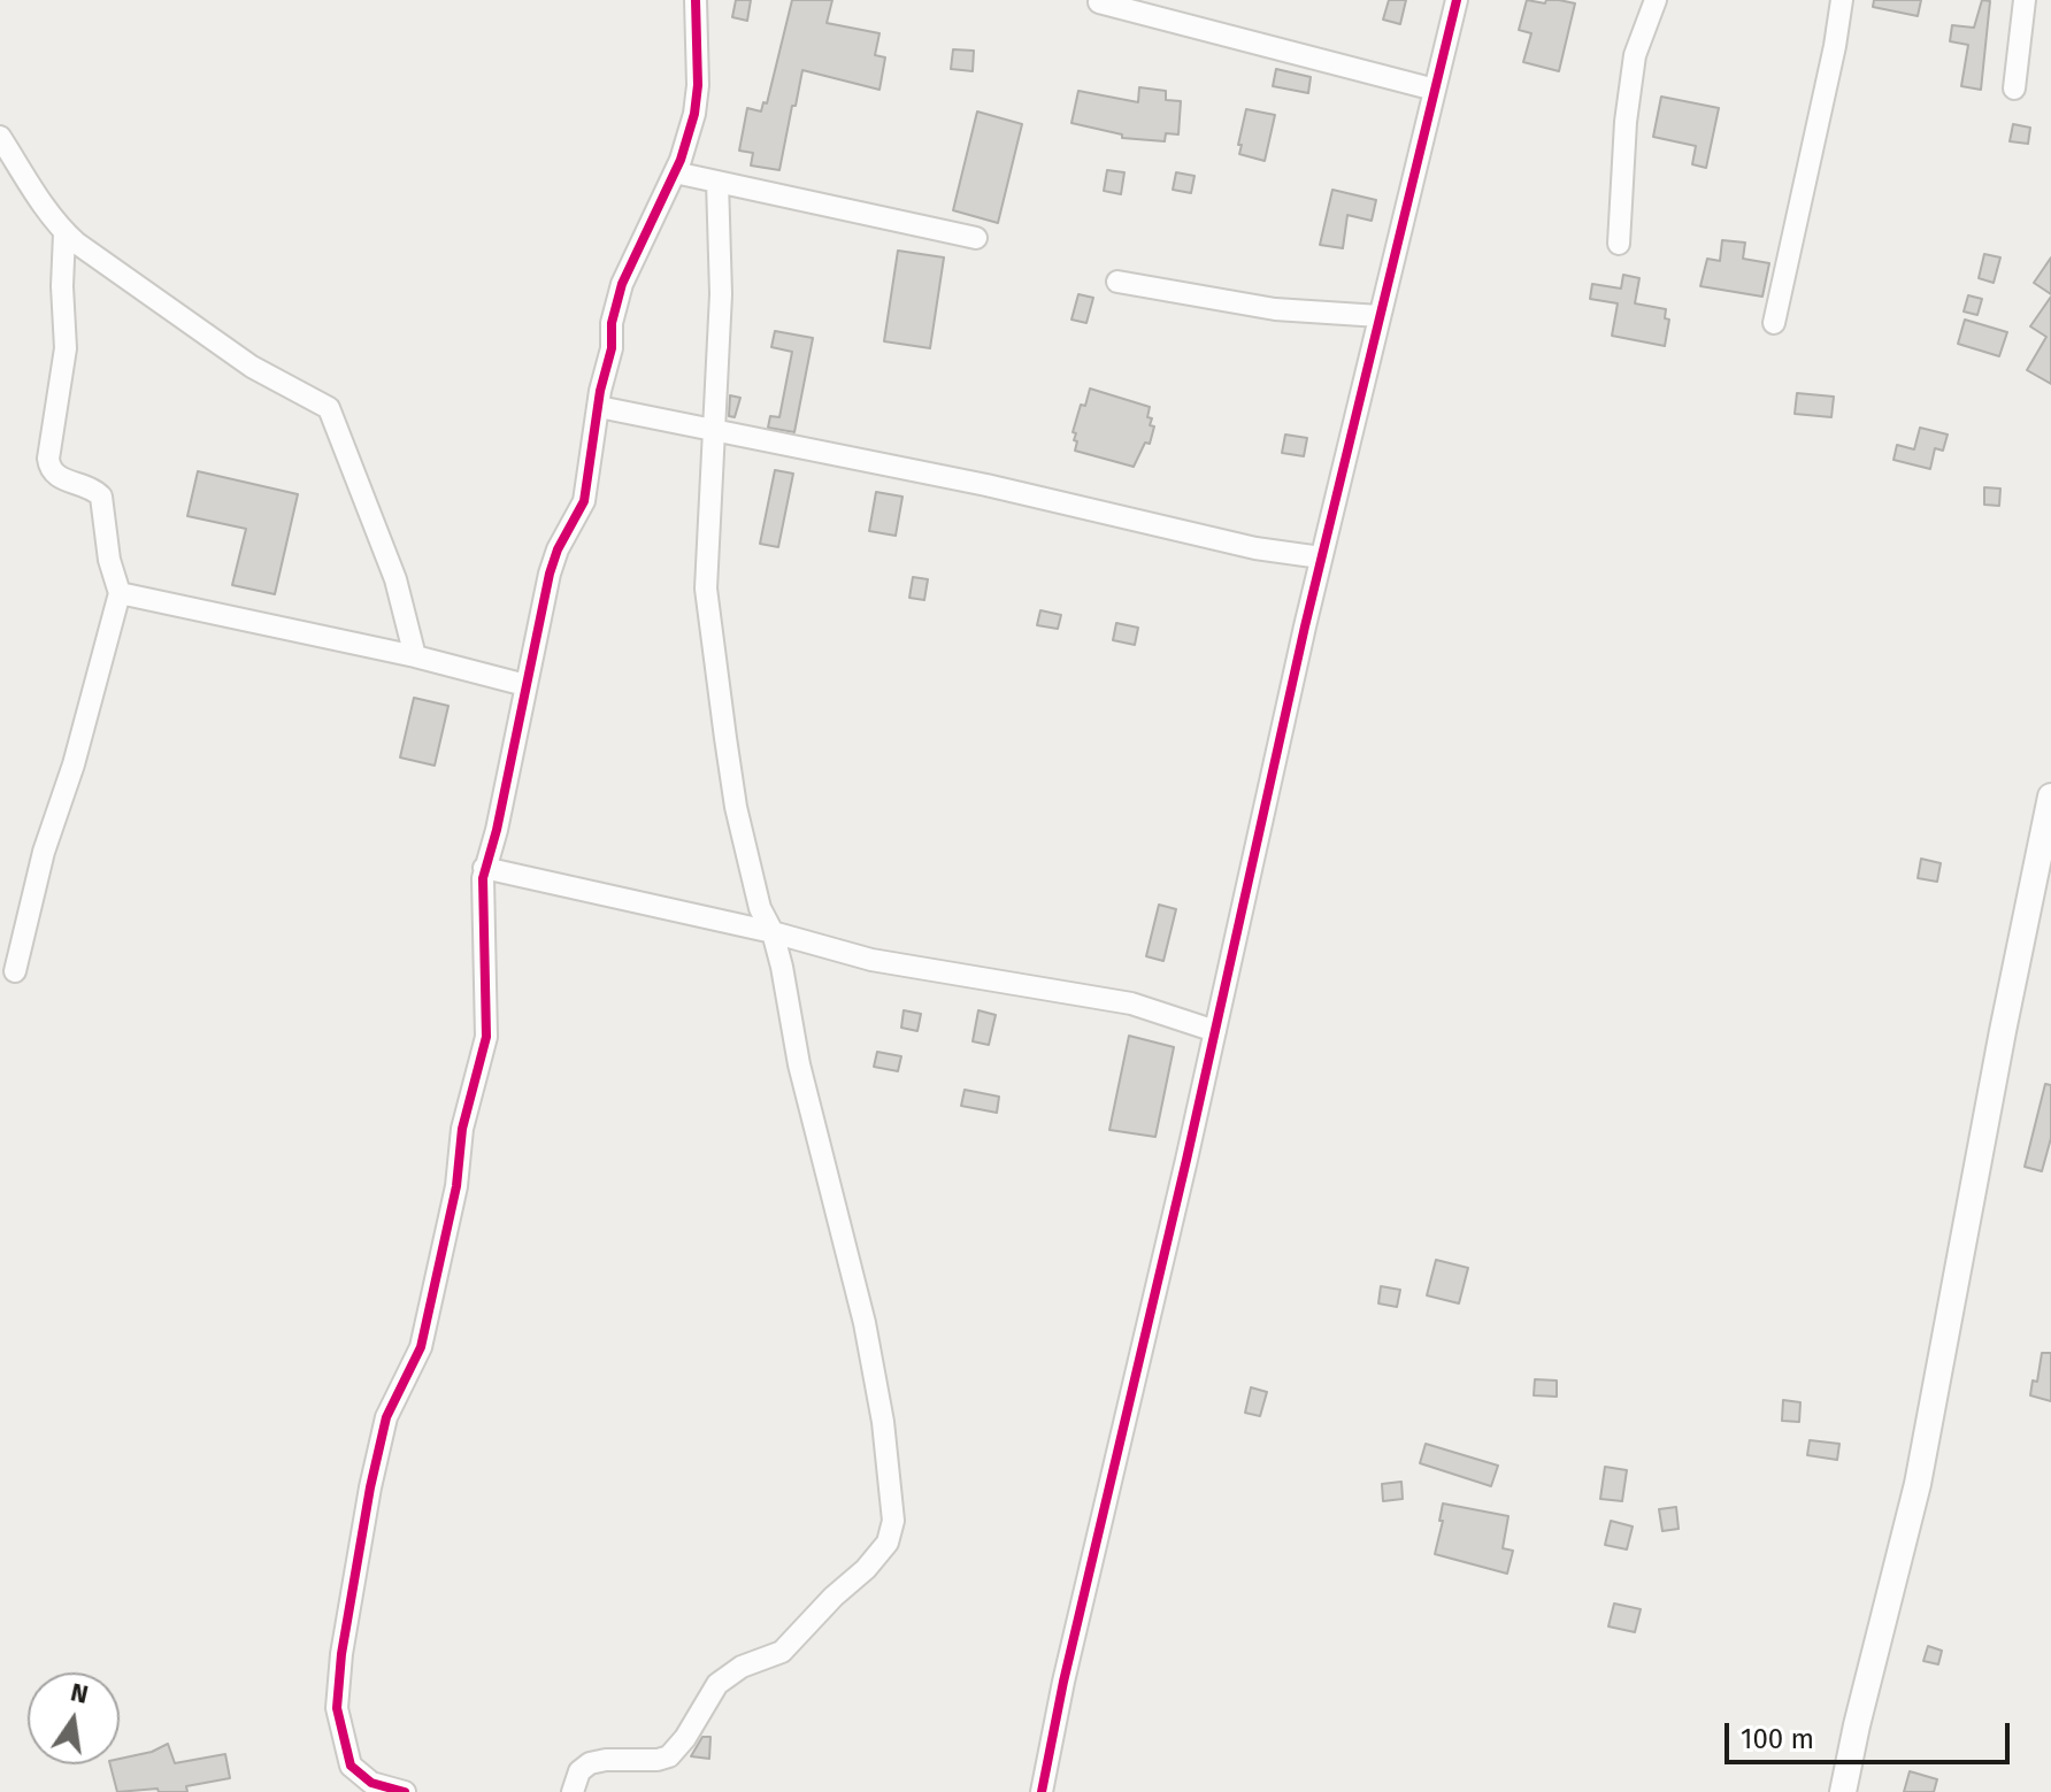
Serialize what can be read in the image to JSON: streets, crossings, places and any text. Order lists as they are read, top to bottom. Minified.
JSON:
{"scale_bar":"100 m","north":"top"}
